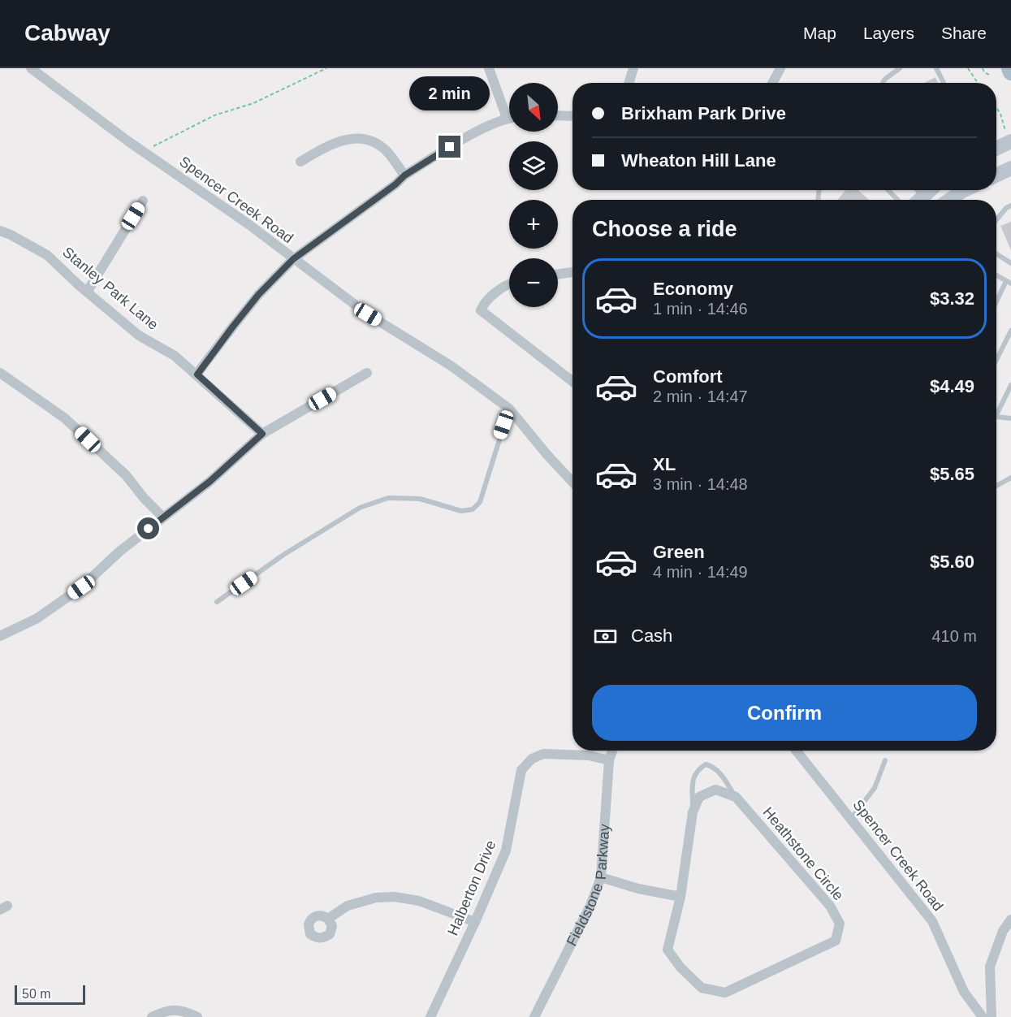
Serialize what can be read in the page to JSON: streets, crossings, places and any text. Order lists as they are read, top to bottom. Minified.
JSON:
{"streets":{"street":["Spencer Creek Road","Stanley Park Lane","Heathstone Circle","Fieldstone Parkway","Halberton Drive"]},"crossings":[["Fieldstone Parkway","Halberton Drive"]],"scale_bar":"50 m","north":"bottom right","page":{"header":"Cabway","nav":["Map","Layers","Share"],"bubble":"2 min","map_buttons":["+","−"],"banner":["Brixham Park Drive","Wheaton Hill Lane"],"heading":"Choose a ride","list":[{"name":"Economy","note":"1 min · 14:46","value":"$3.32"},{"name":"Comfort","note":"2 min · 14:47","value":"$4.49"},{"name":"XL","note":"3 min · 14:48","value":"$5.65"},{"name":"Green","note":"4 min · 14:49","value":"$5.60"}],"pay":["Cash","410 m"],"buttons":"Confirm","scale":"50 m"}}
